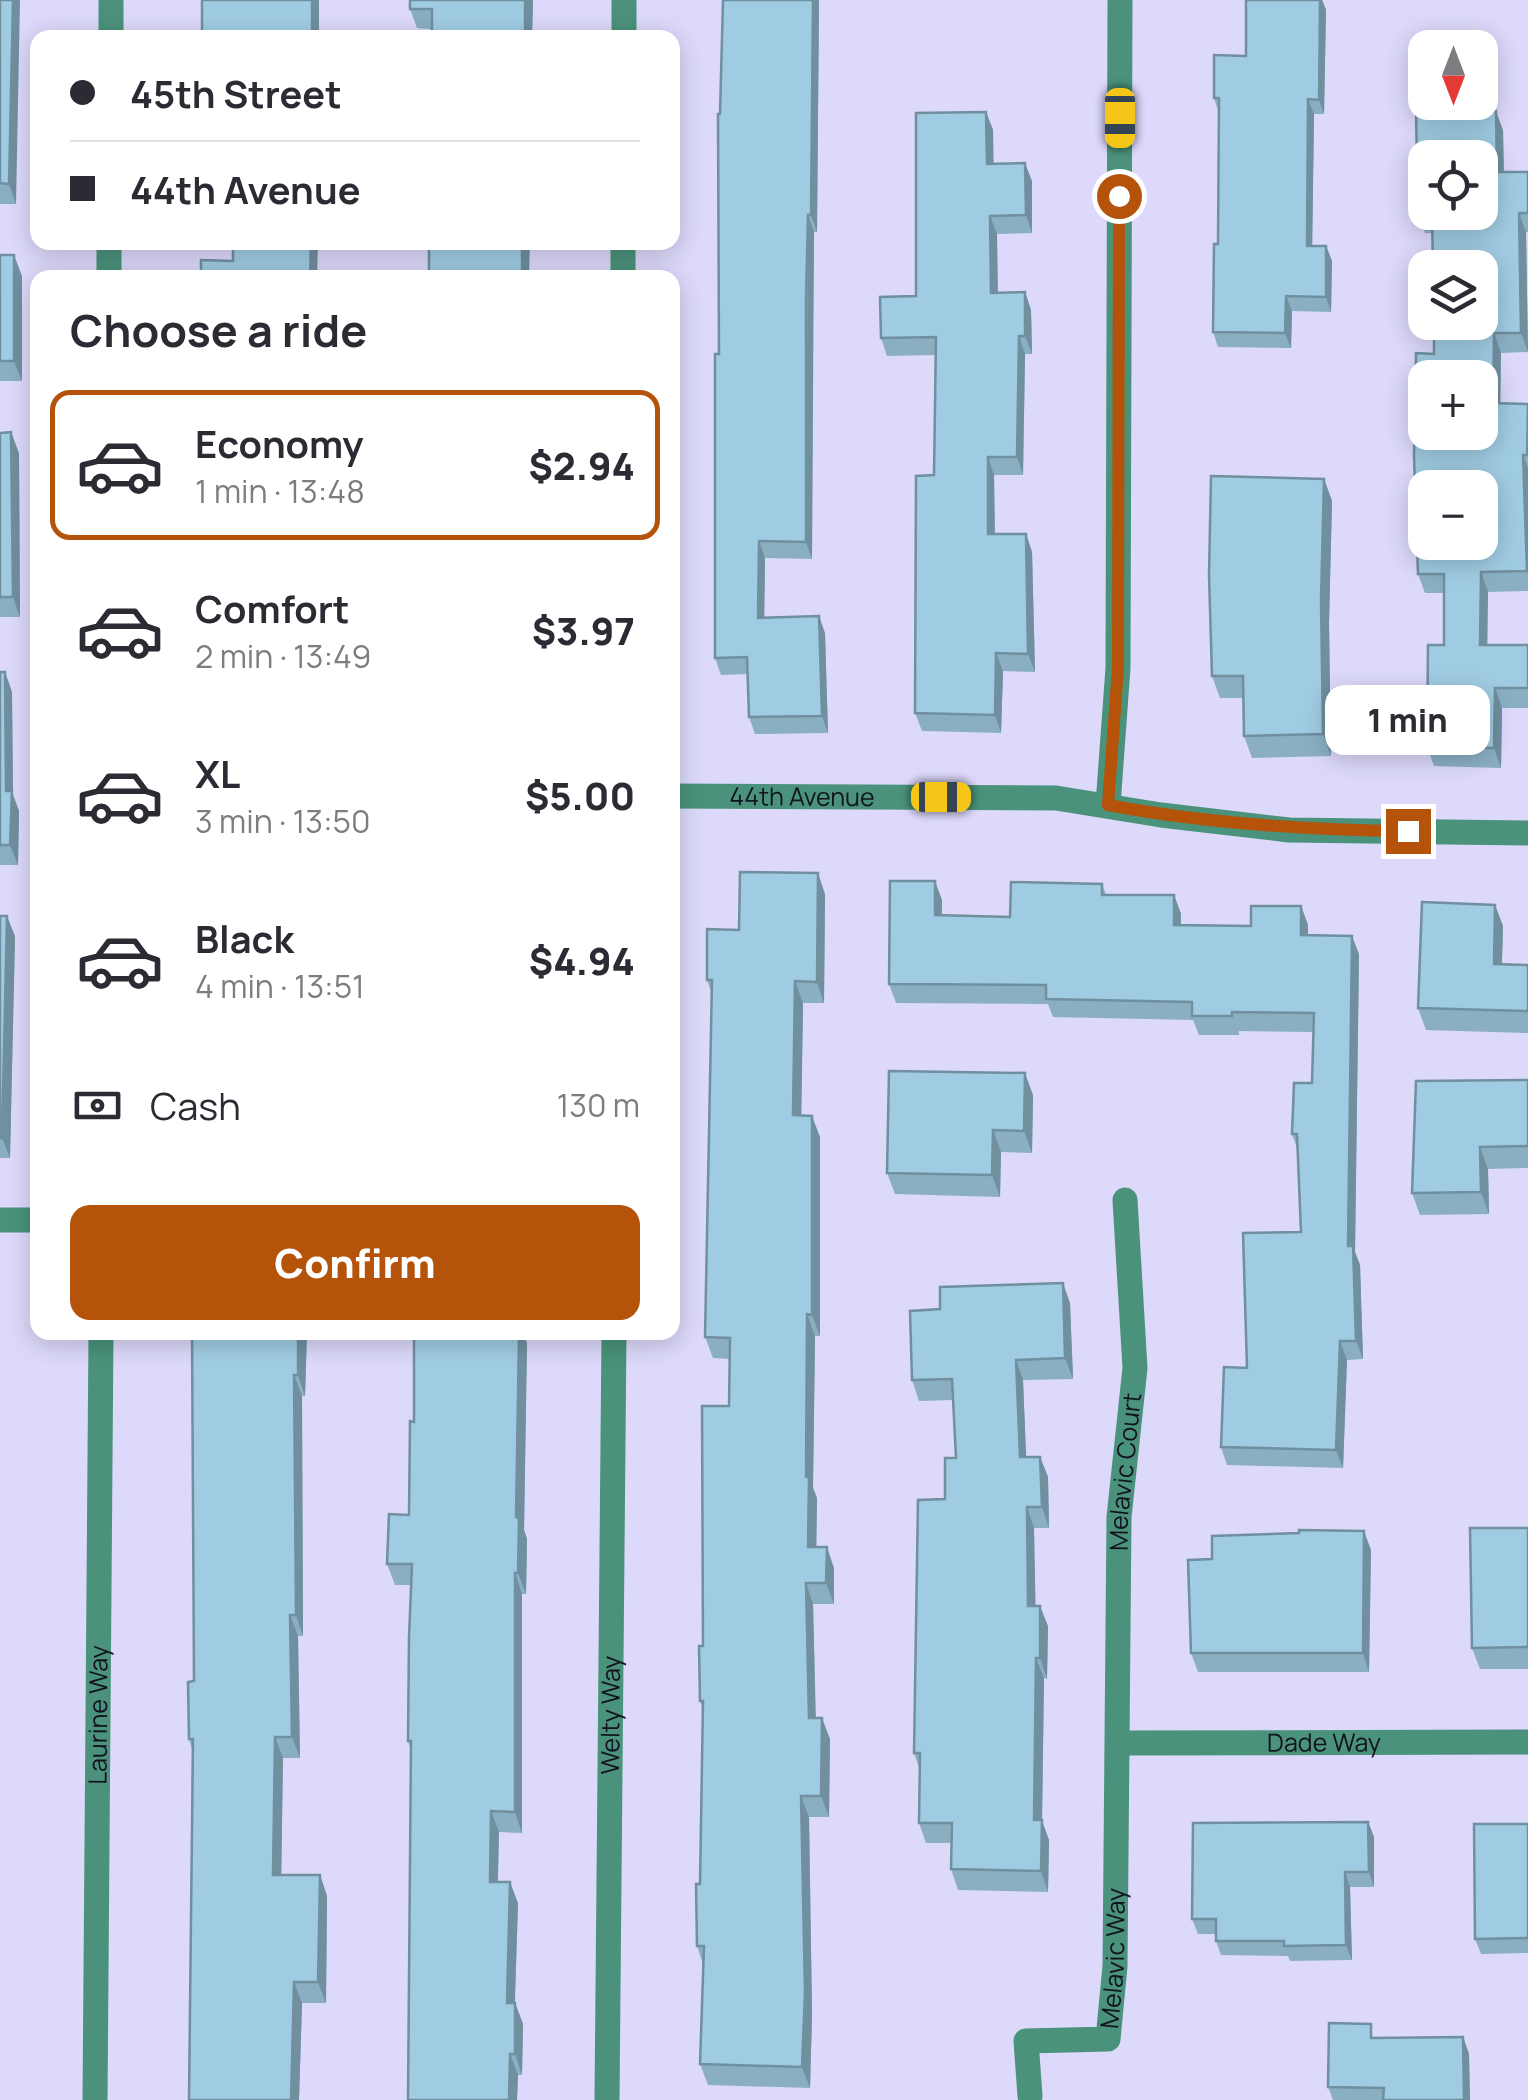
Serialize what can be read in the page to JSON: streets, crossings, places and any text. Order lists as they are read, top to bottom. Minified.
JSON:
{"streets":{"street":["44th Avenue","Melavic Court","Laurine Way","Welty Way","Dade Way","Melavic Way"]},"crossings":[["Melavic Court","Dade Way"],["Melavic Court","Melavic Way"],["Dade Way","Melavic Way"]],"north":"bottom","page":{"map_buttons":["+","−"],"banner":["45th Street","44th Avenue"],"heading":"Choose a ride","list":[{"name":"Economy","note":"1 min · 13:48","value":"$2.94"},{"name":"Comfort","note":"2 min · 13:49","value":"$3.97"},{"name":"XL","note":"3 min · 13:50","value":"$5.00"},{"name":"Black","note":"4 min · 13:51","value":"$4.94"}],"bubble":"1 min","pay":["Cash","130 m"],"buttons":"Confirm"}}
